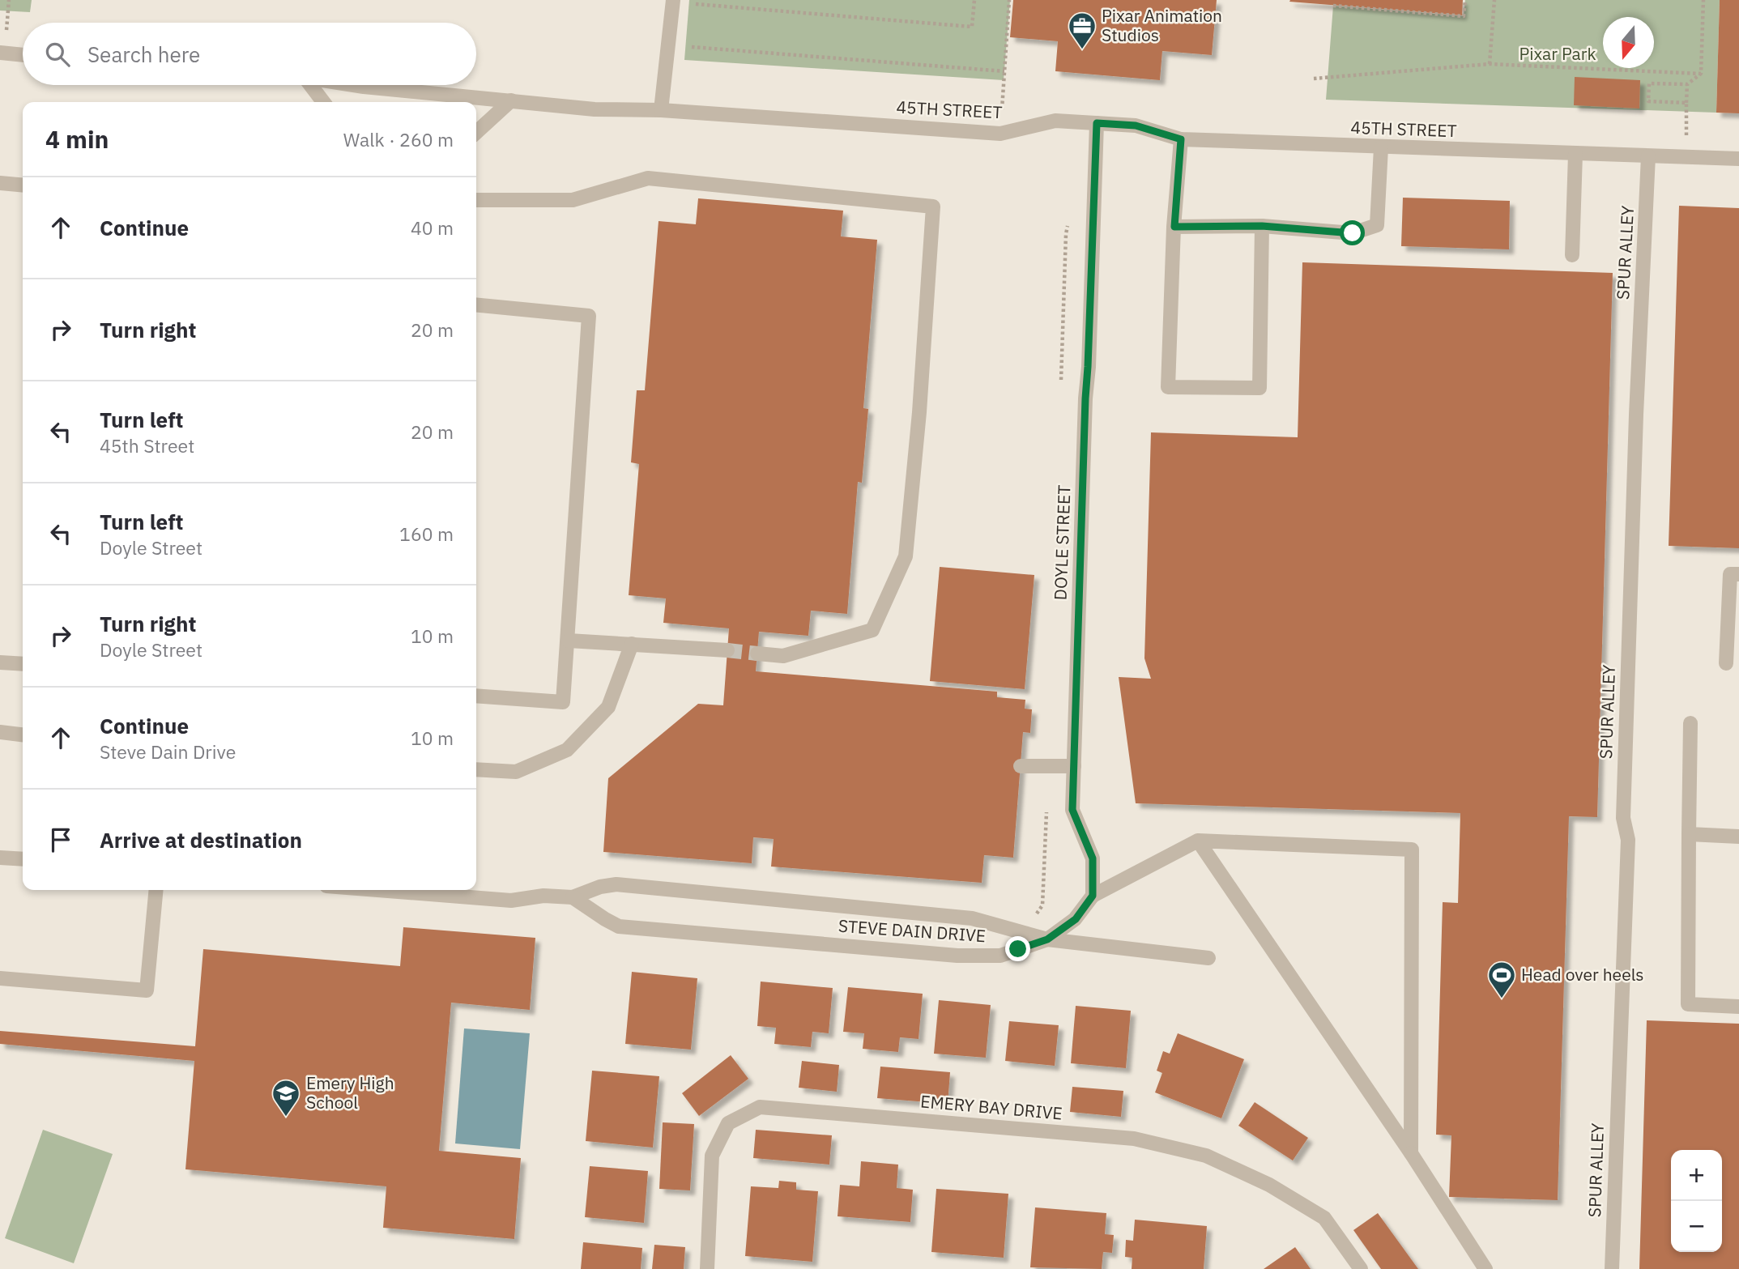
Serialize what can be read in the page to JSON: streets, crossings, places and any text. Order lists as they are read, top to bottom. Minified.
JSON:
{"streets":{"street":["45TH STREET","SPUR ALLEY","DOYLE STREET","STEVE DAIN DRIVE","EMERY BAY DRIVE"]},"crossings":[["45TH STREET","SPUR ALLEY"],["45TH STREET","DOYLE STREET"]],"parks":["Pixar Park"],"places":{"office":["Pixar Animation Studios"],"sports":["Head over heels"],"school or university":["Emery High School"]},"north":"bottom","page":{"search":"Search here","heading":["4 min","Walk · 260 m"],"list":[["Continue","40 m"],["Turn right","20 m"],["Turn left","45th Street","20 m"],["Turn left","Doyle Street","160 m"],["Turn right","Doyle Street","10 m"],["Continue","Steve Dain Drive","10 m"],"Arrive at destination"],"map_buttons":["+","−"]}}
